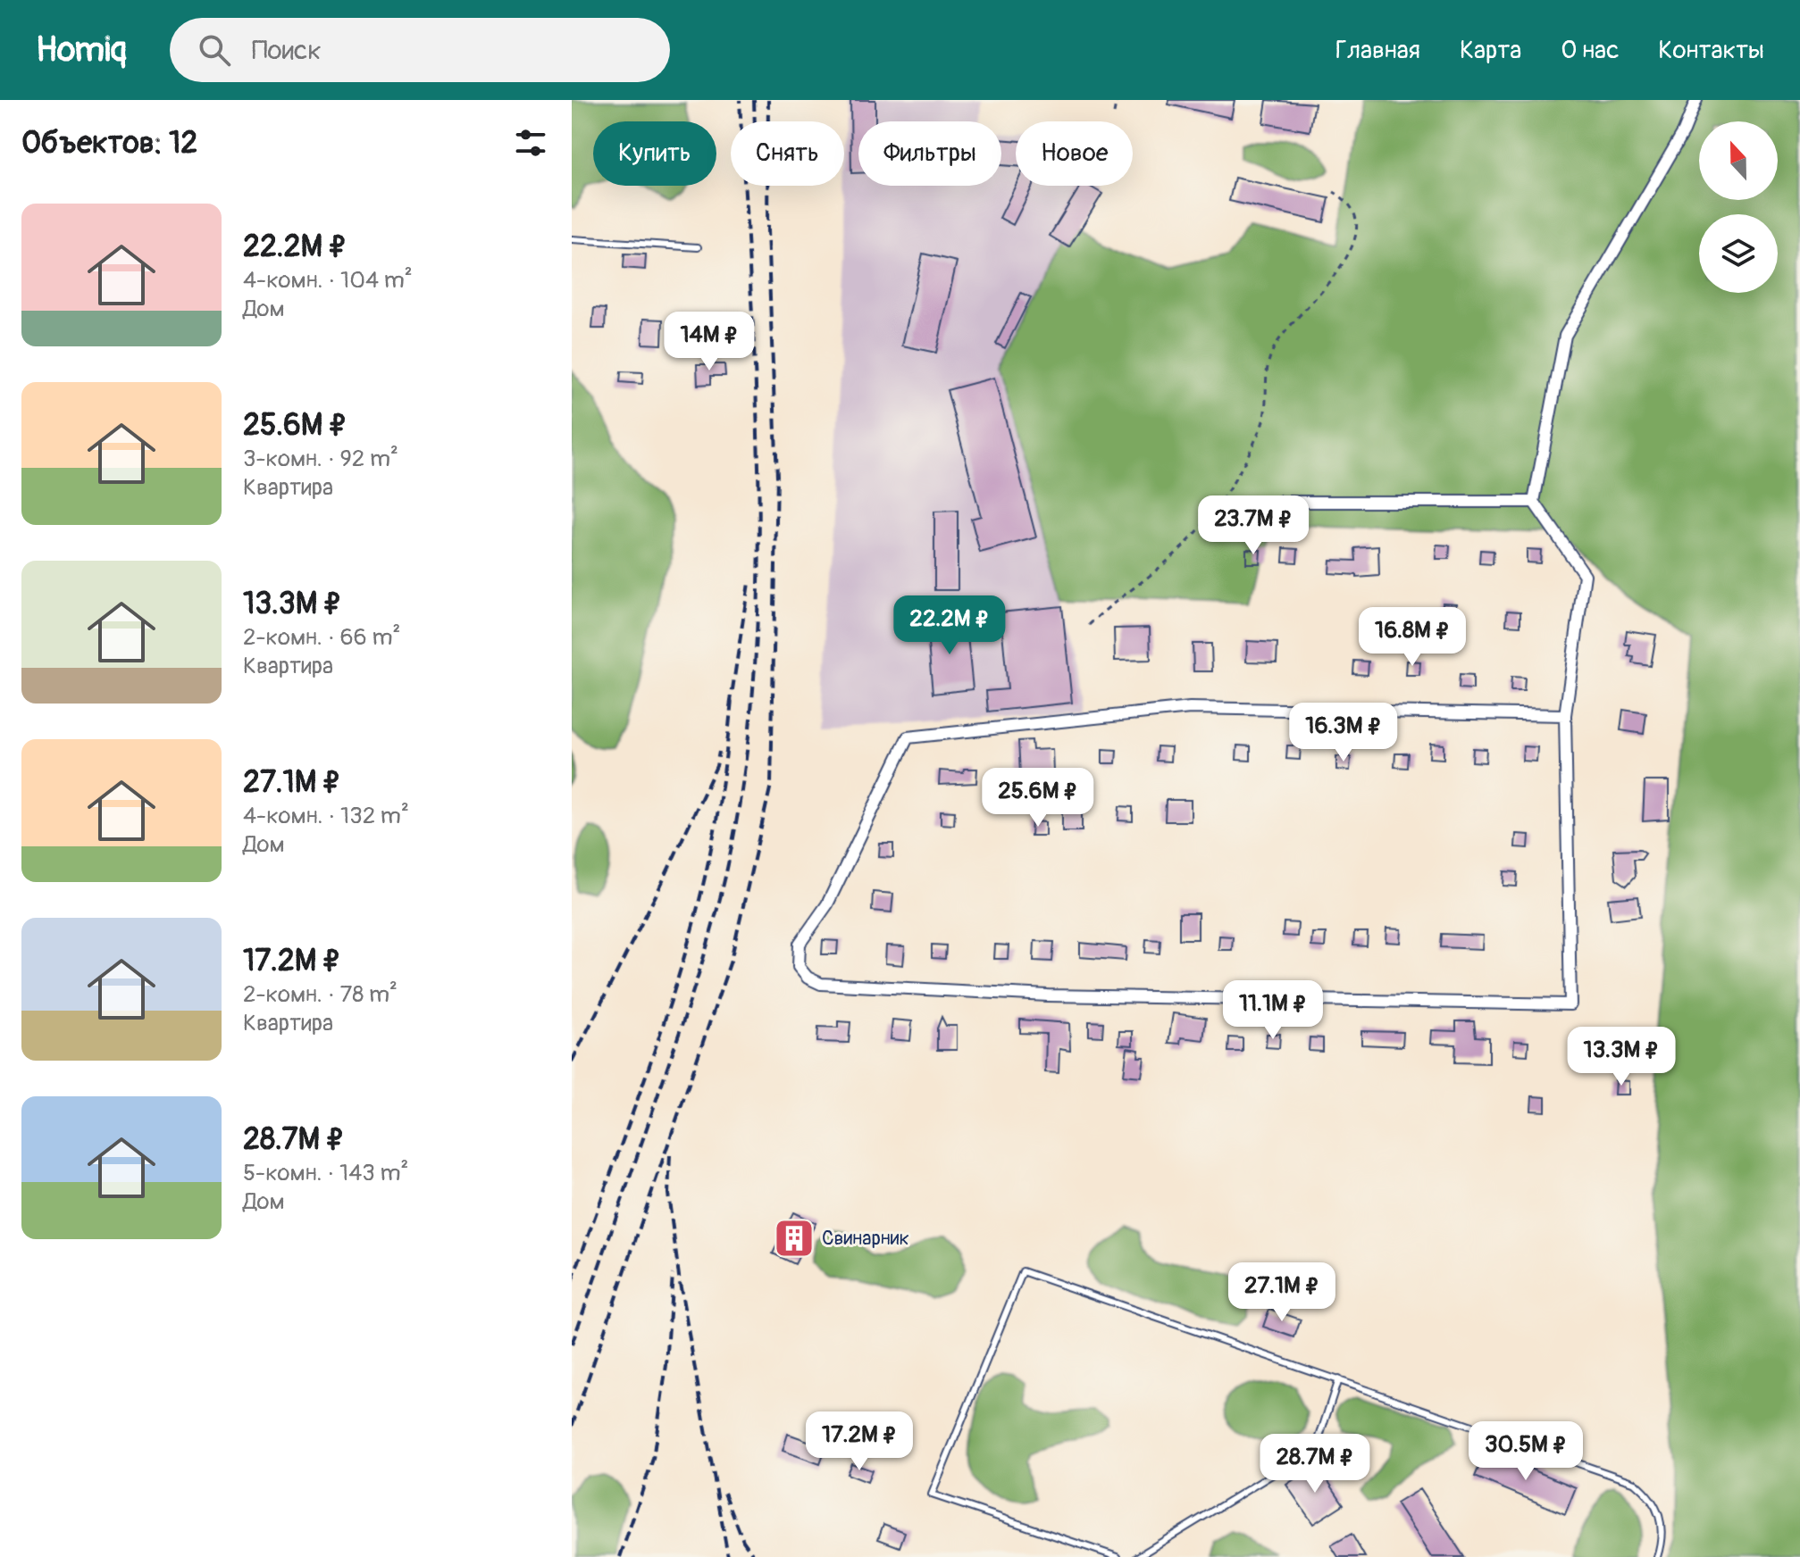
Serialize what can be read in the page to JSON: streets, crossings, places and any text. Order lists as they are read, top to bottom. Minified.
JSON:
{"places":{"building":["Свинарник"]},"north":"top","page":{"header":"Homiq","search":"Поиск","nav":["Главная","Карта","О нас","Контакты"],"heading":"Объектов: 12","chip":["Купить","Снять","Фильтры","Новое"],"list":[{"name":"22.2M ₽","note":"4-комн. · 104 m² · Дом"},{"name":"25.6M ₽","note":"3-комн. · 92 m² · Квартира"},{"name":"13.3M ₽","note":"2-комн. · 66 m² · Квартира"},{"name":"27.1M ₽","note":"4-комн. · 132 m² · Дом"},{"name":"17.2M ₽","note":"2-комн. · 78 m² · Квартира"},{"name":"28.7M ₽","note":"5-комн. · 143 m² · Дом"}],"price":["14M ₽","23.7M ₽","22.2M ₽","16.8M ₽","16.3M ₽","25.6M ₽","11.1M ₽","13.3M ₽","27.1M ₽","17.2M ₽","30.5M ₽","28.7M ₽"]}}
